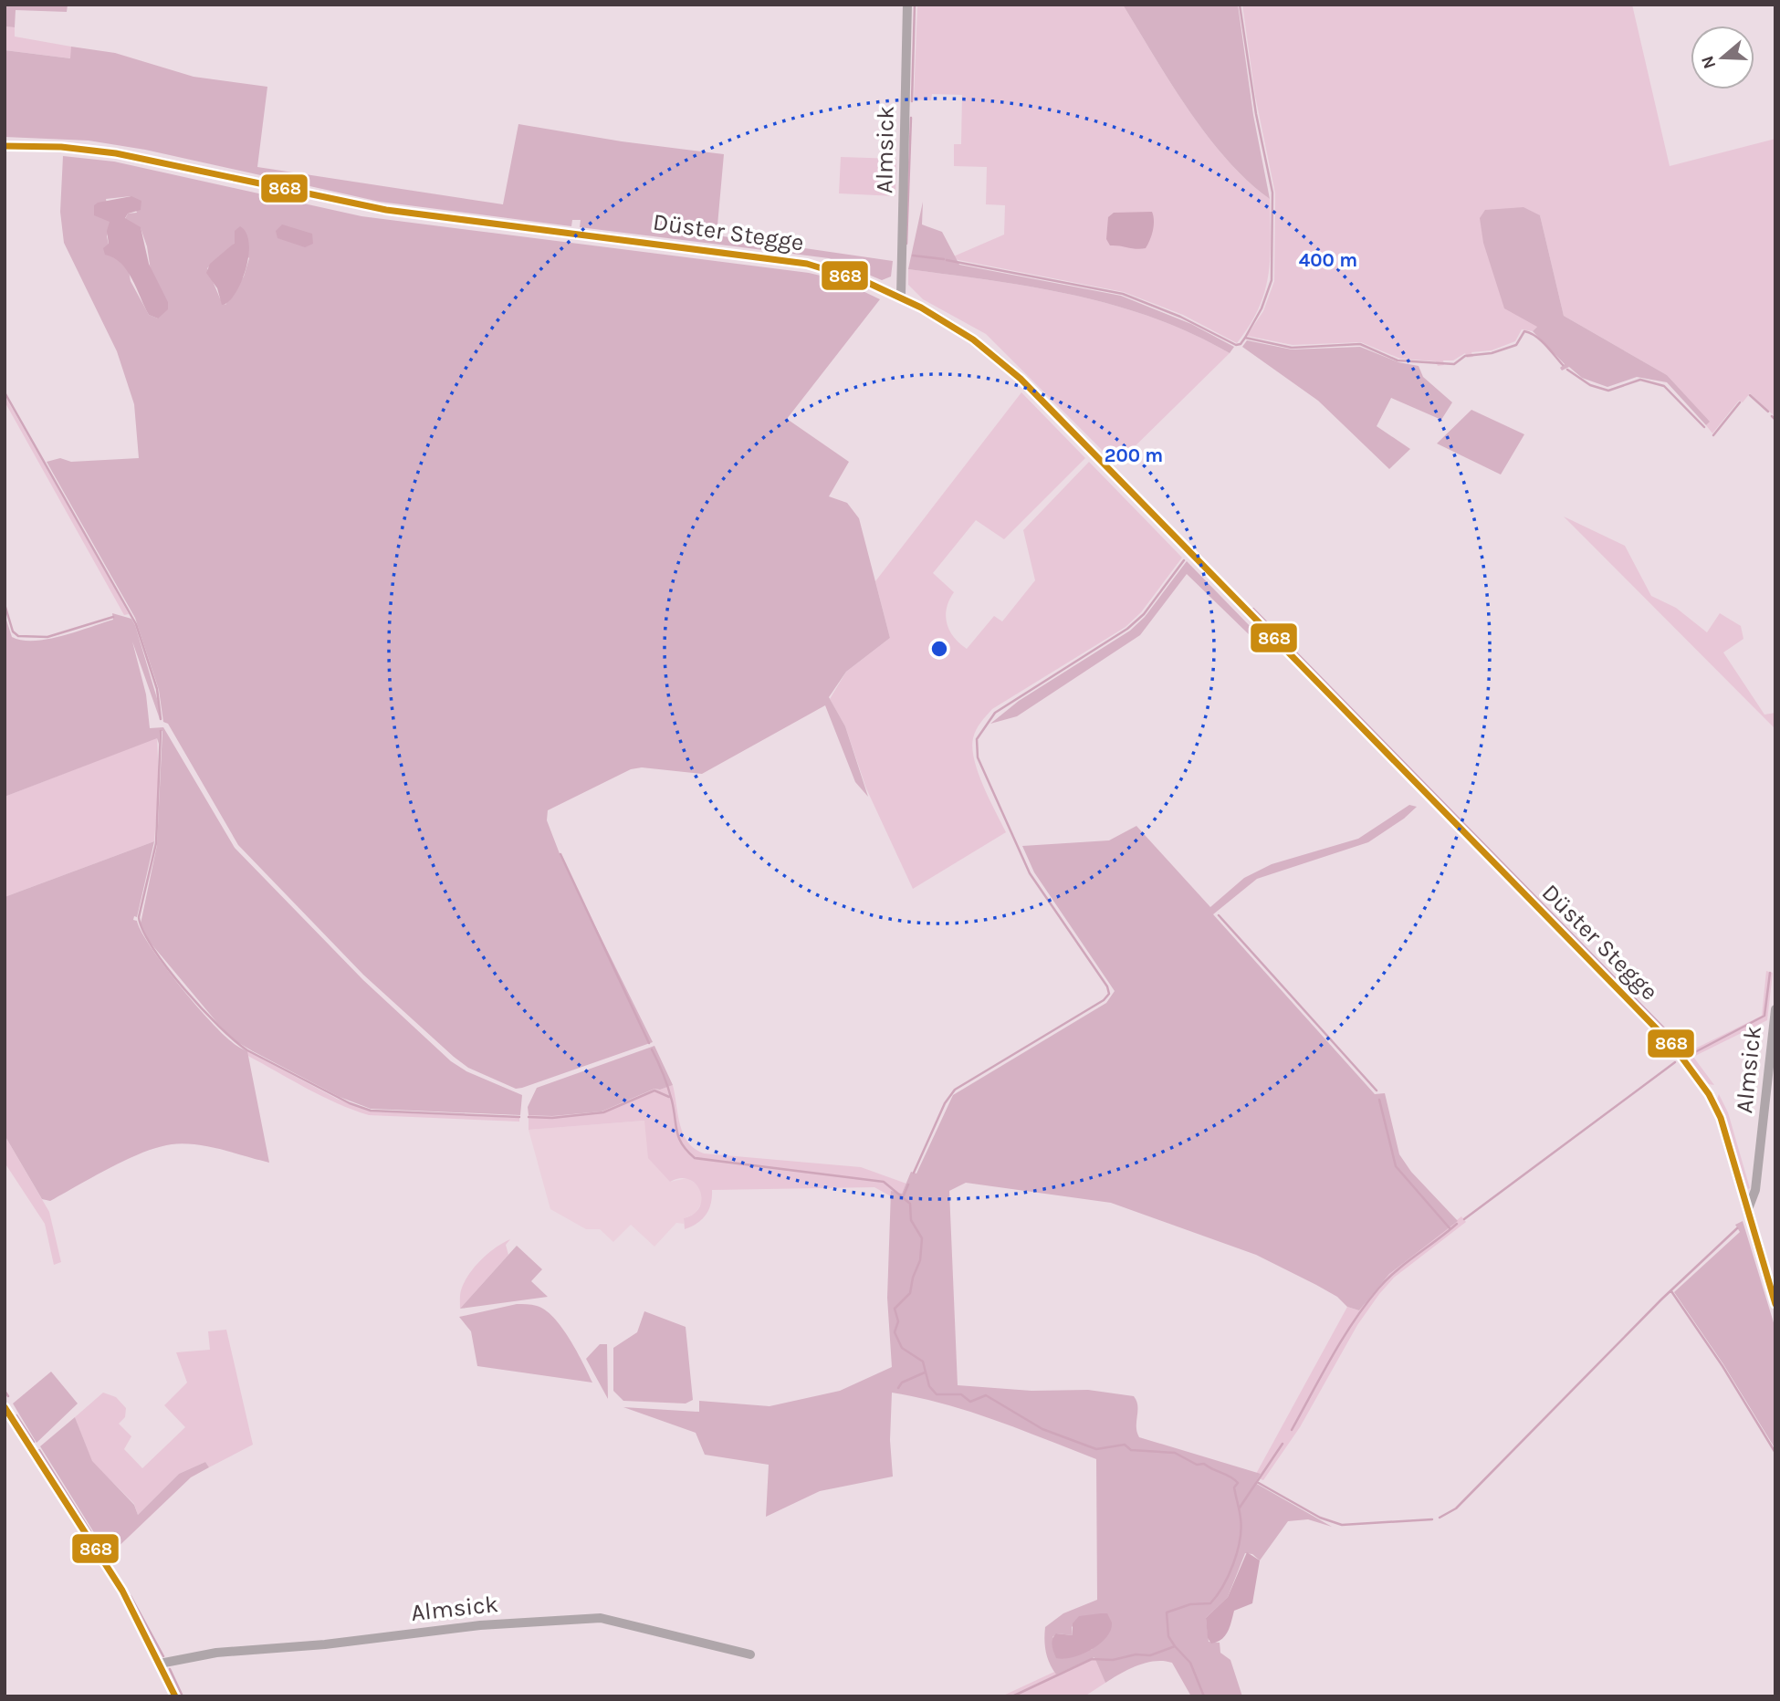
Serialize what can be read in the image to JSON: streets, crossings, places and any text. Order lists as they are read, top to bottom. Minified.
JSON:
{"streets":{"street":["Almsick","Düster Stegge"]},"crossings":[["Almsick","Düster Stegge"]],"lines":["transit line 868"],"north":"left","rings":["400 m","200 m"]}
